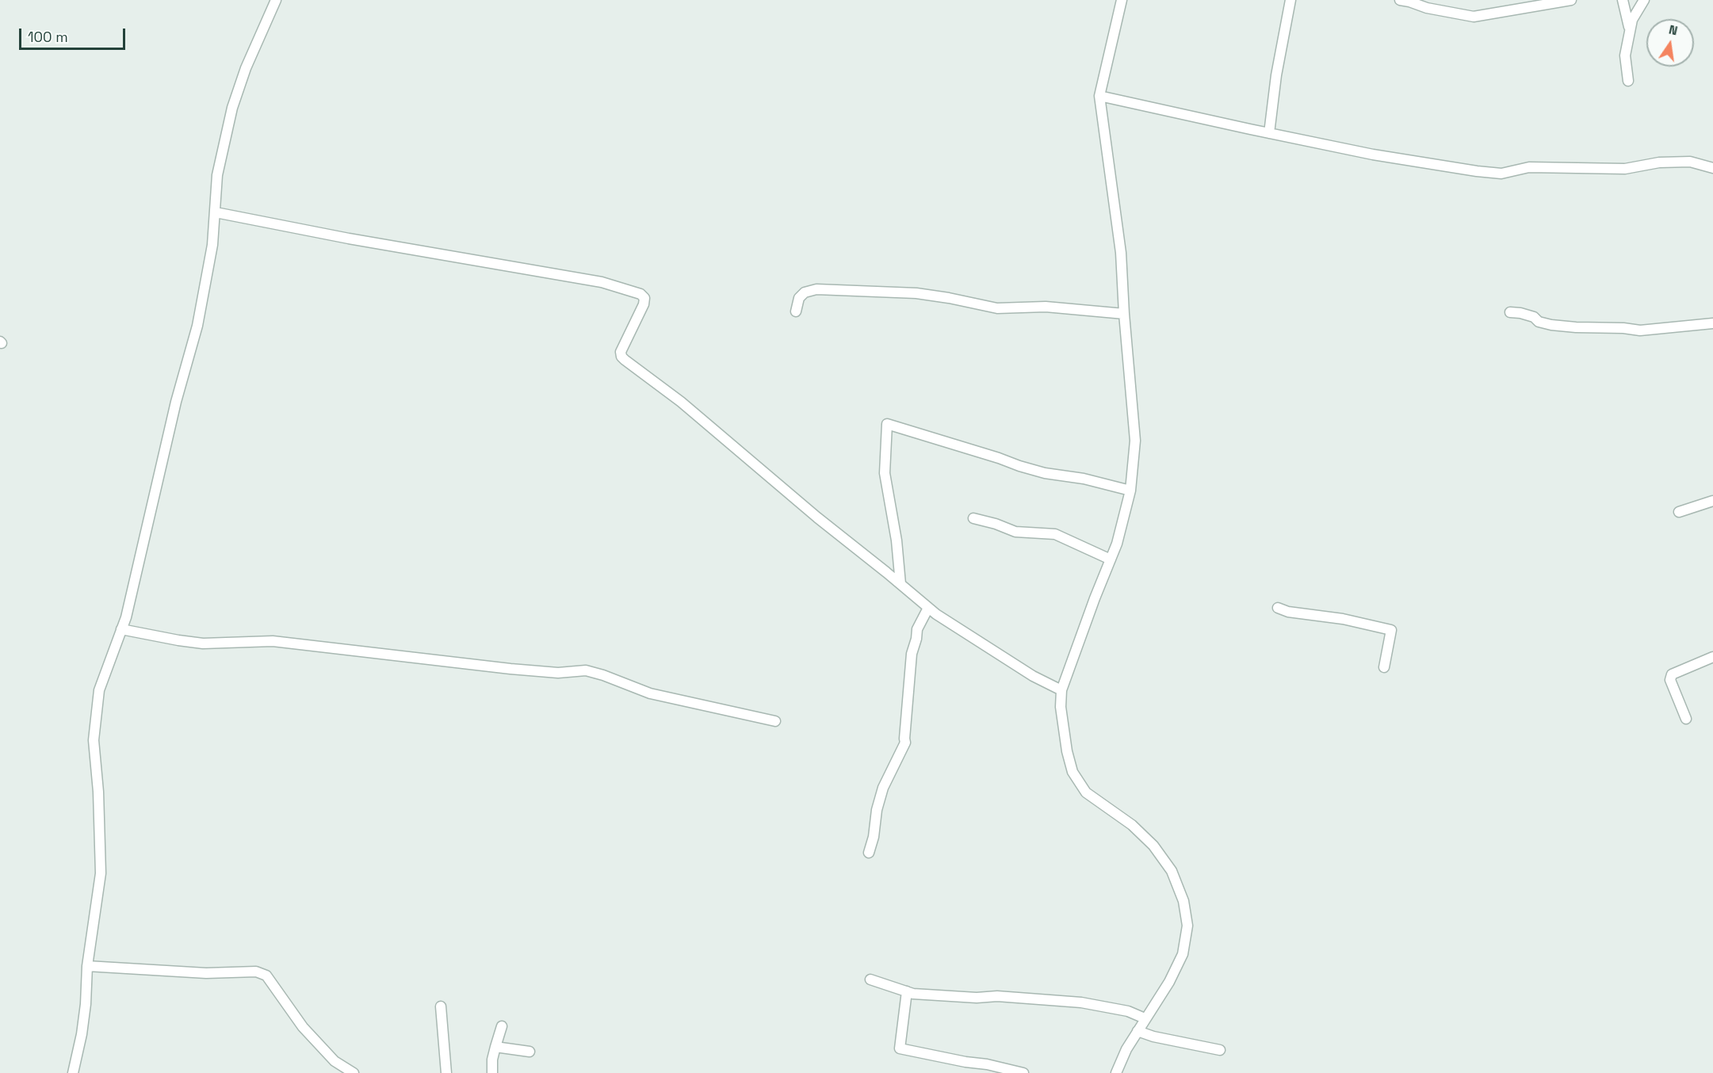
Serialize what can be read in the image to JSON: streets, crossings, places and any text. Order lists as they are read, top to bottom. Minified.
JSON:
{"scale_bar":"100 m","north":"top"}
